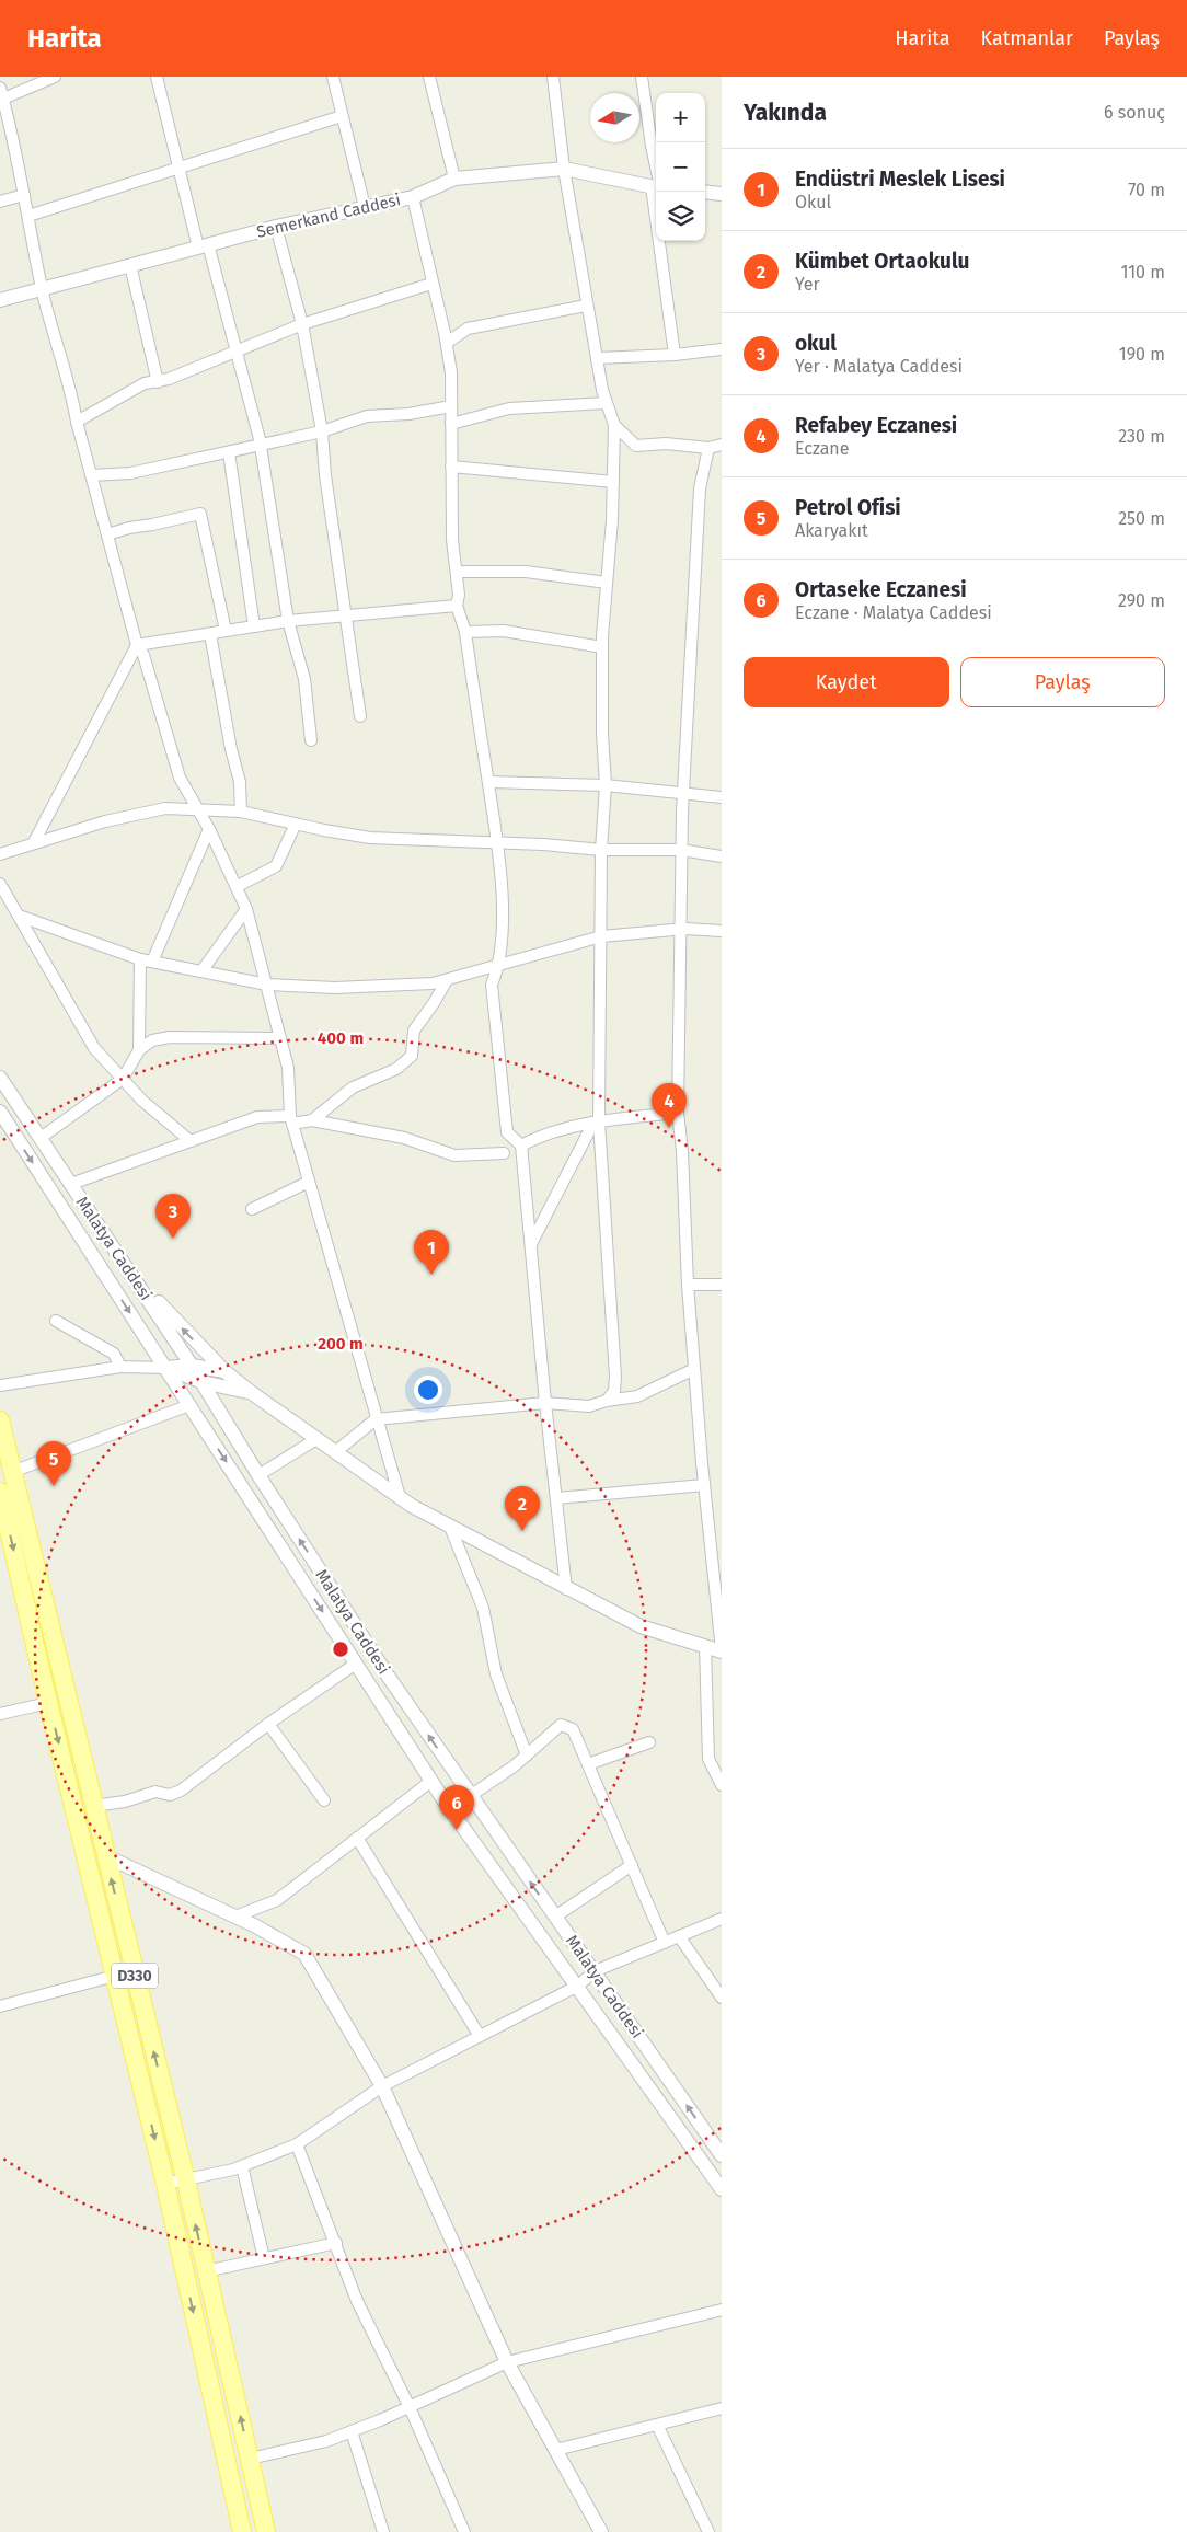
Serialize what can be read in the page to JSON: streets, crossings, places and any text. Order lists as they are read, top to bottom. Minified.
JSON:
{"streets":{"main road":["D330"],"street":["Semerkand Caddesi","Malatya Caddesi"]},"north":"left","page":{"header":"Harita","nav":["Harita","Katmanlar","Paylaş"],"heading":["Yakında","6 sonuç"],"map_buttons":["+","−"],"list":[{"mark":"1","name":"Endüstri Meslek Lisesi","note":"Okul","value":"70 m"},{"mark":"2","name":"Kümbet Ortaokulu","note":"Yer","value":"110 m"},{"mark":"3","name":"okul","note":"Yer · Malatya Caddesi","value":"190 m"},{"mark":"4","name":"Refabey Eczanesi","note":"Eczane","value":"230 m"},{"mark":"5","name":"Petrol Ofisi","note":"Akaryakıt","value":"250 m"},{"mark":"6","name":"Ortaseke Eczanesi","note":"Eczane · Malatya Caddesi","value":"290 m"}],"buttons":["Kaydet","Paylaş"],"pins":["4","3","1","5","2","6"]},"rings":["400 m","200 m"]}
